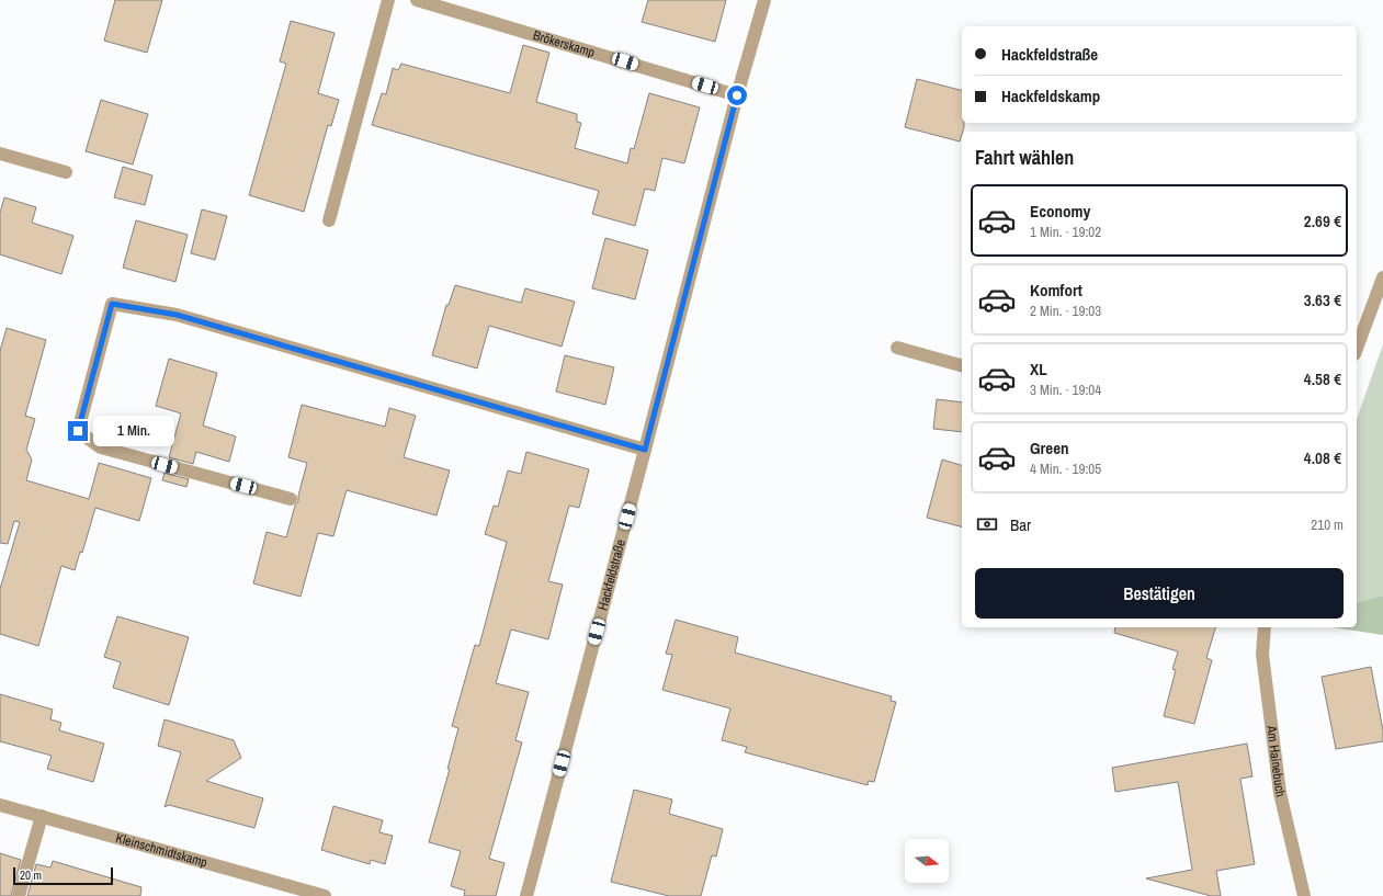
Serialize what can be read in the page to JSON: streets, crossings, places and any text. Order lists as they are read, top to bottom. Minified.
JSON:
{"streets":{"street":["Brökerskamp","Hackfeldstraße","Am Hainebuch","Kleinschmidtskamp"]},"crossings":[["Brökerskamp","Hackfeldstraße"]],"scale_bar":"20 m","north":"right","page":{"banner":["Hackfeldstraße","Hackfeldskamp"],"heading":"Fahrt wählen","list":[{"name":"Economy","note":"1 Min. · 19:02","value":"2.69 €"},{"name":"Komfort","note":"2 Min. · 19:03","value":"3.63 €"},{"name":"XL","note":"3 Min. · 19:04","value":"4.58 €"},{"name":"Green","note":"4 Min. · 19:05","value":"4.08 €"}],"bubble":"1 Min.","pay":["Bar","210 m"],"buttons":"Bestätigen","scale":"20 m"}}
